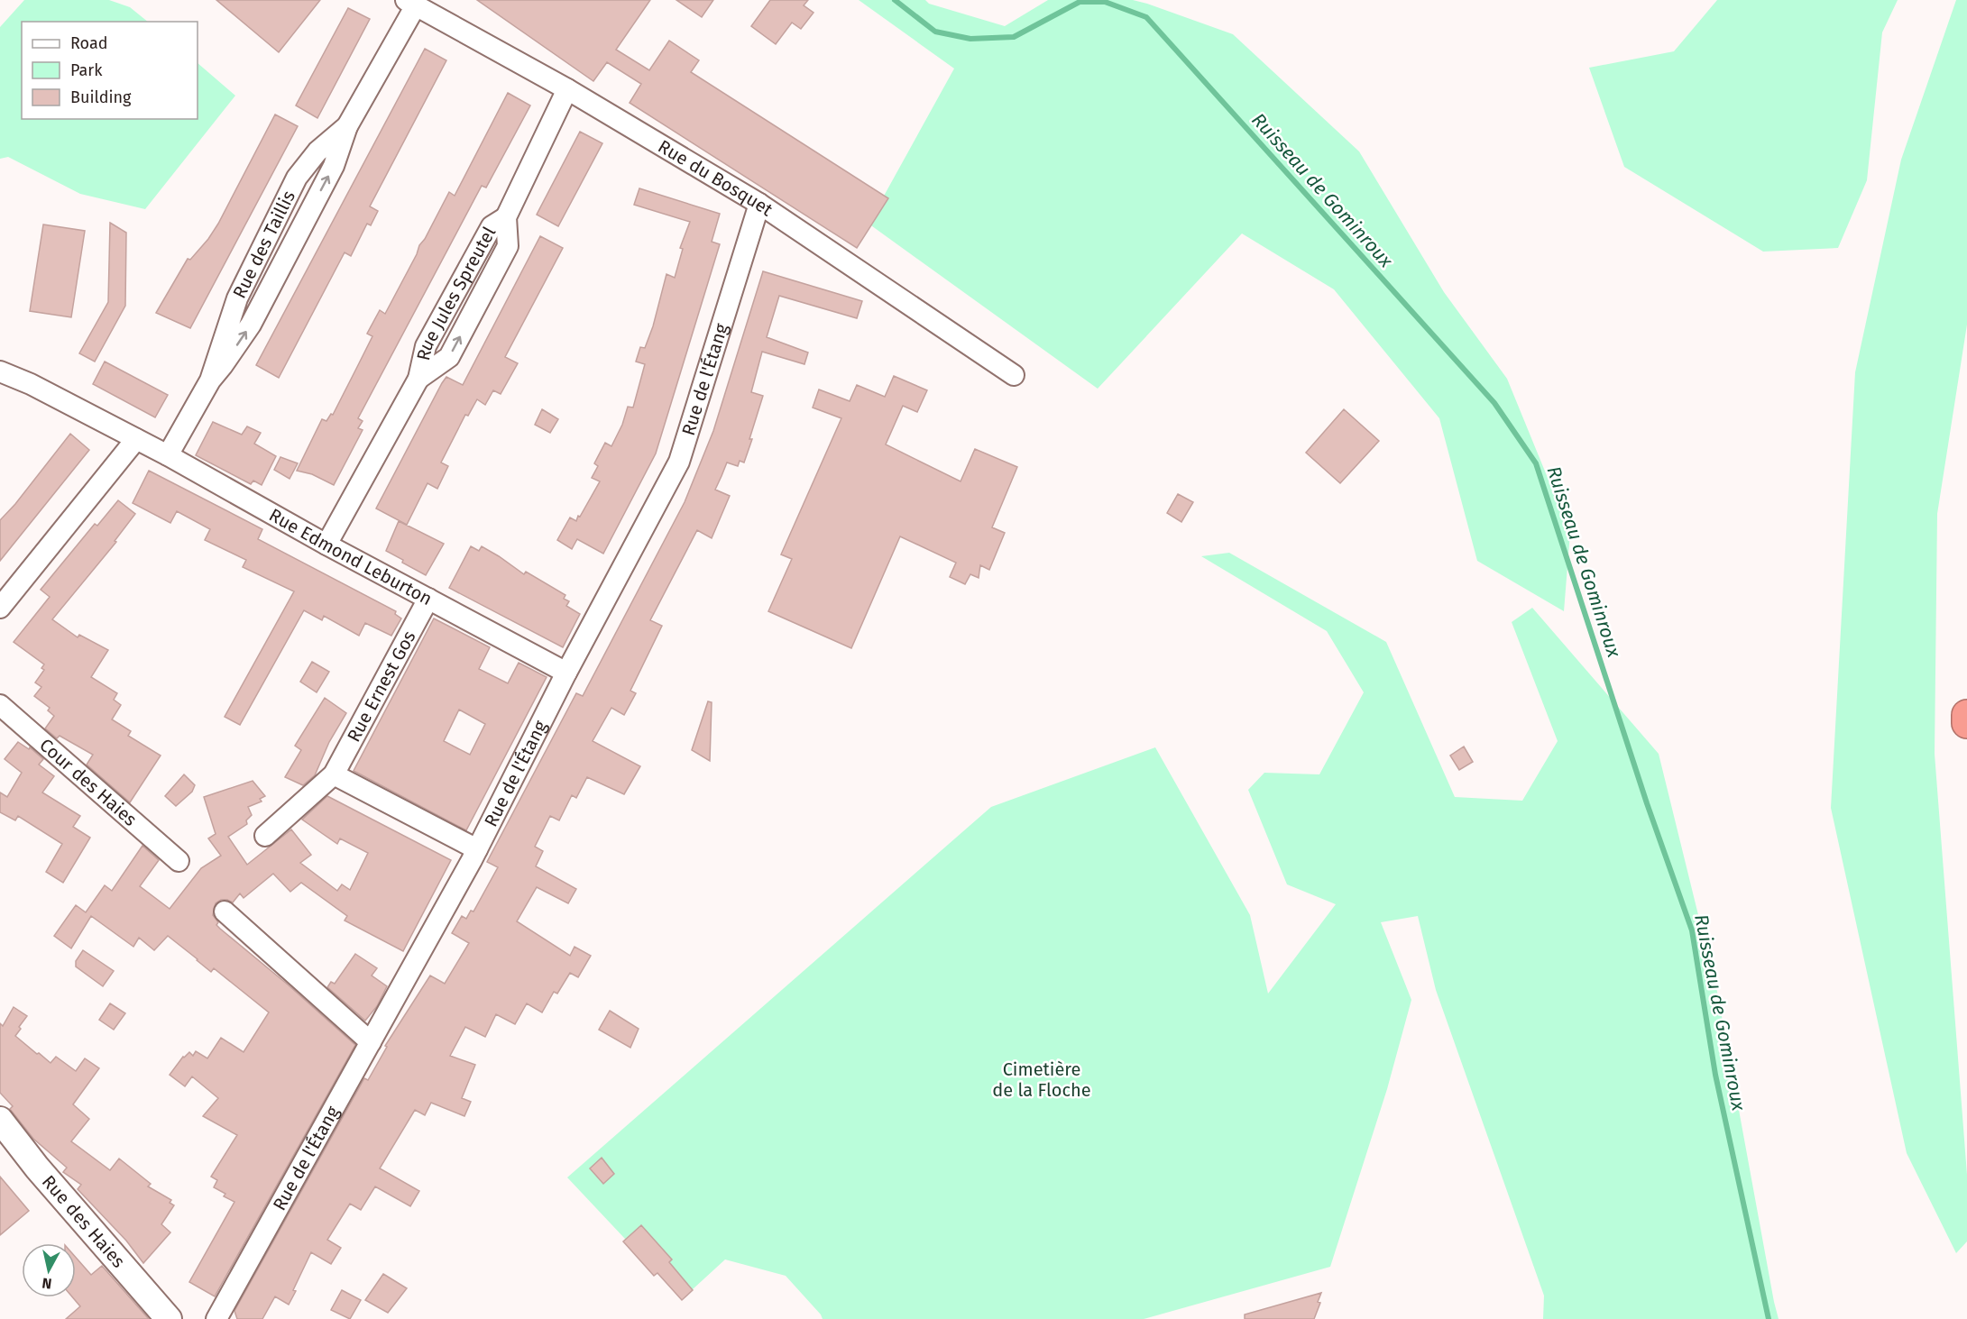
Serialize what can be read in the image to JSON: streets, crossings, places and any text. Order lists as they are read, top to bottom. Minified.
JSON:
{"streets":{"street":["Rue du Bosquet","Rue des Taillis","Rue Jules Spreutel","Rue de l'Étang","Rue Edmond Leburton","Rue Ernest Gos","Cour des Haies","Rue des Haies"]},"crossings":[["Rue du Bosquet","Rue des Taillis"],["Rue du Bosquet","Rue Jules Spreutel"],["Rue du Bosquet","Rue de l'Étang"],["Rue des Taillis","Rue Edmond Leburton"],["Rue Jules Spreutel","Rue Edmond Leburton"],["Rue de l'Étang","Rue Edmond Leburton"],["Rue Edmond Leburton","Rue Ernest Gos"]],"water":["Ruisseau de Gominroux"],"parks":["Cimetière de la Floche"],"legend":["Road","Park","Building"],"north":"bottom"}
